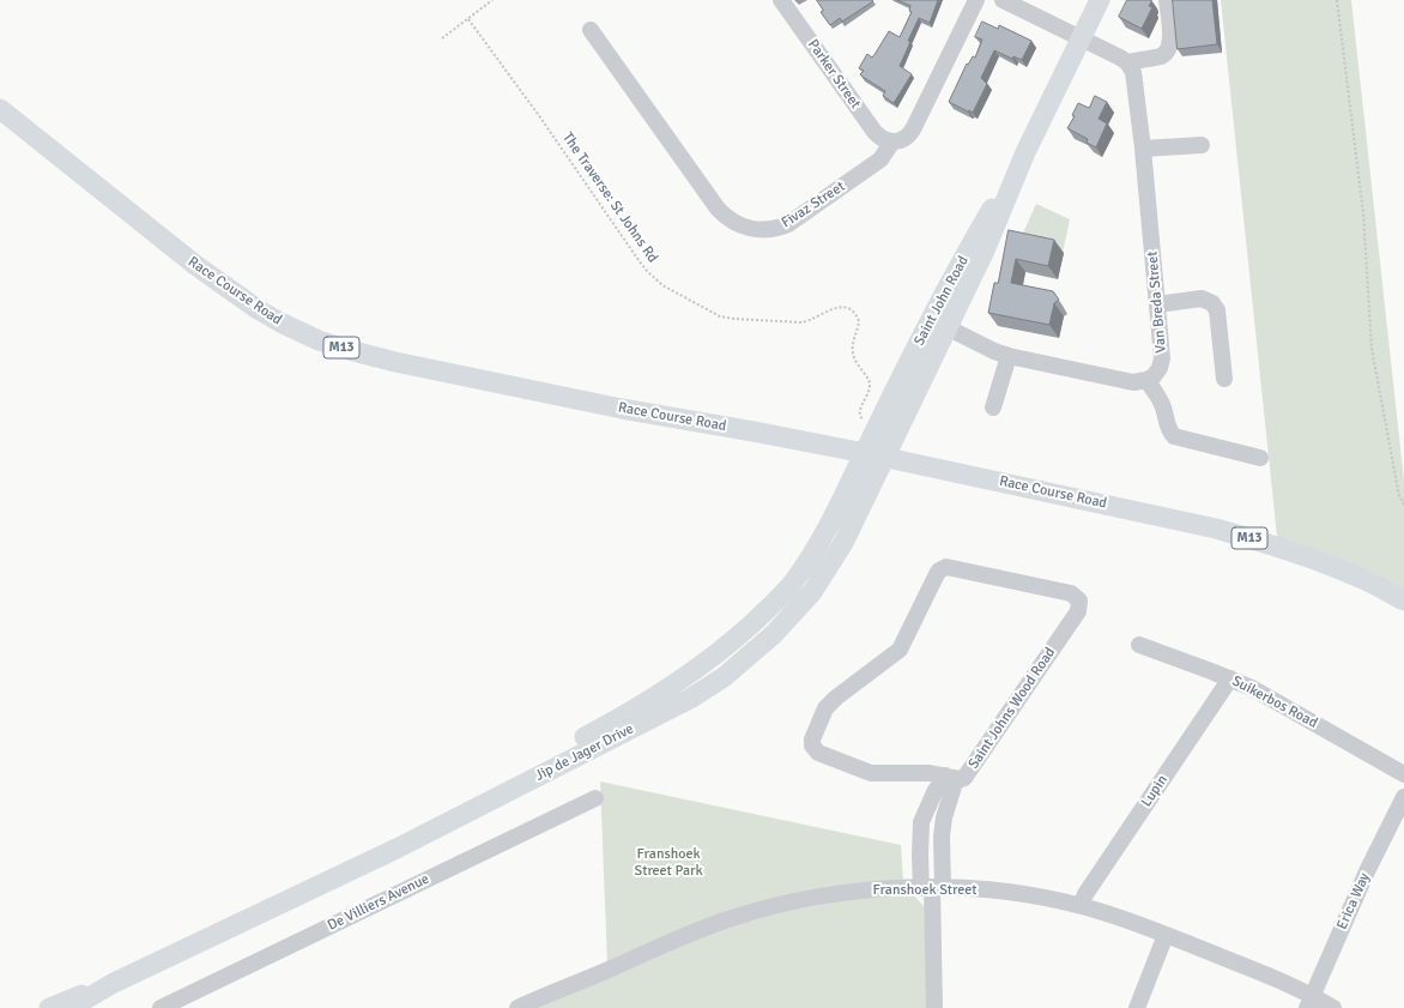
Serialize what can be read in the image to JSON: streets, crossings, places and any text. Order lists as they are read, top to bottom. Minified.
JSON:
{"streets":{"main road":["Race Course Road","Saint John Road","M13","Jip de Jager Drive"],"street":["Parker Street","Fivaz Street","Van Breda Street","Suikerbos Road","Saint Johns Wood Road","Lupin","Franshoek Street","Erica Way","De Villiers Avenue"],"path":["The Traverse: St Johns Rd"]},"crossings":[["Parker Street","Fivaz Street"],["Race Course Road","Saint John Road"],["Race Course Road","Jip de Jager Drive"],["Saint John Road","Jip de Jager Drive"],["Suikerbos Road","Lupin"],["Lupin","Franshoek Street"],["Franshoek Street","Erica Way"]],"parks":["Franshoek Street Park"]}
